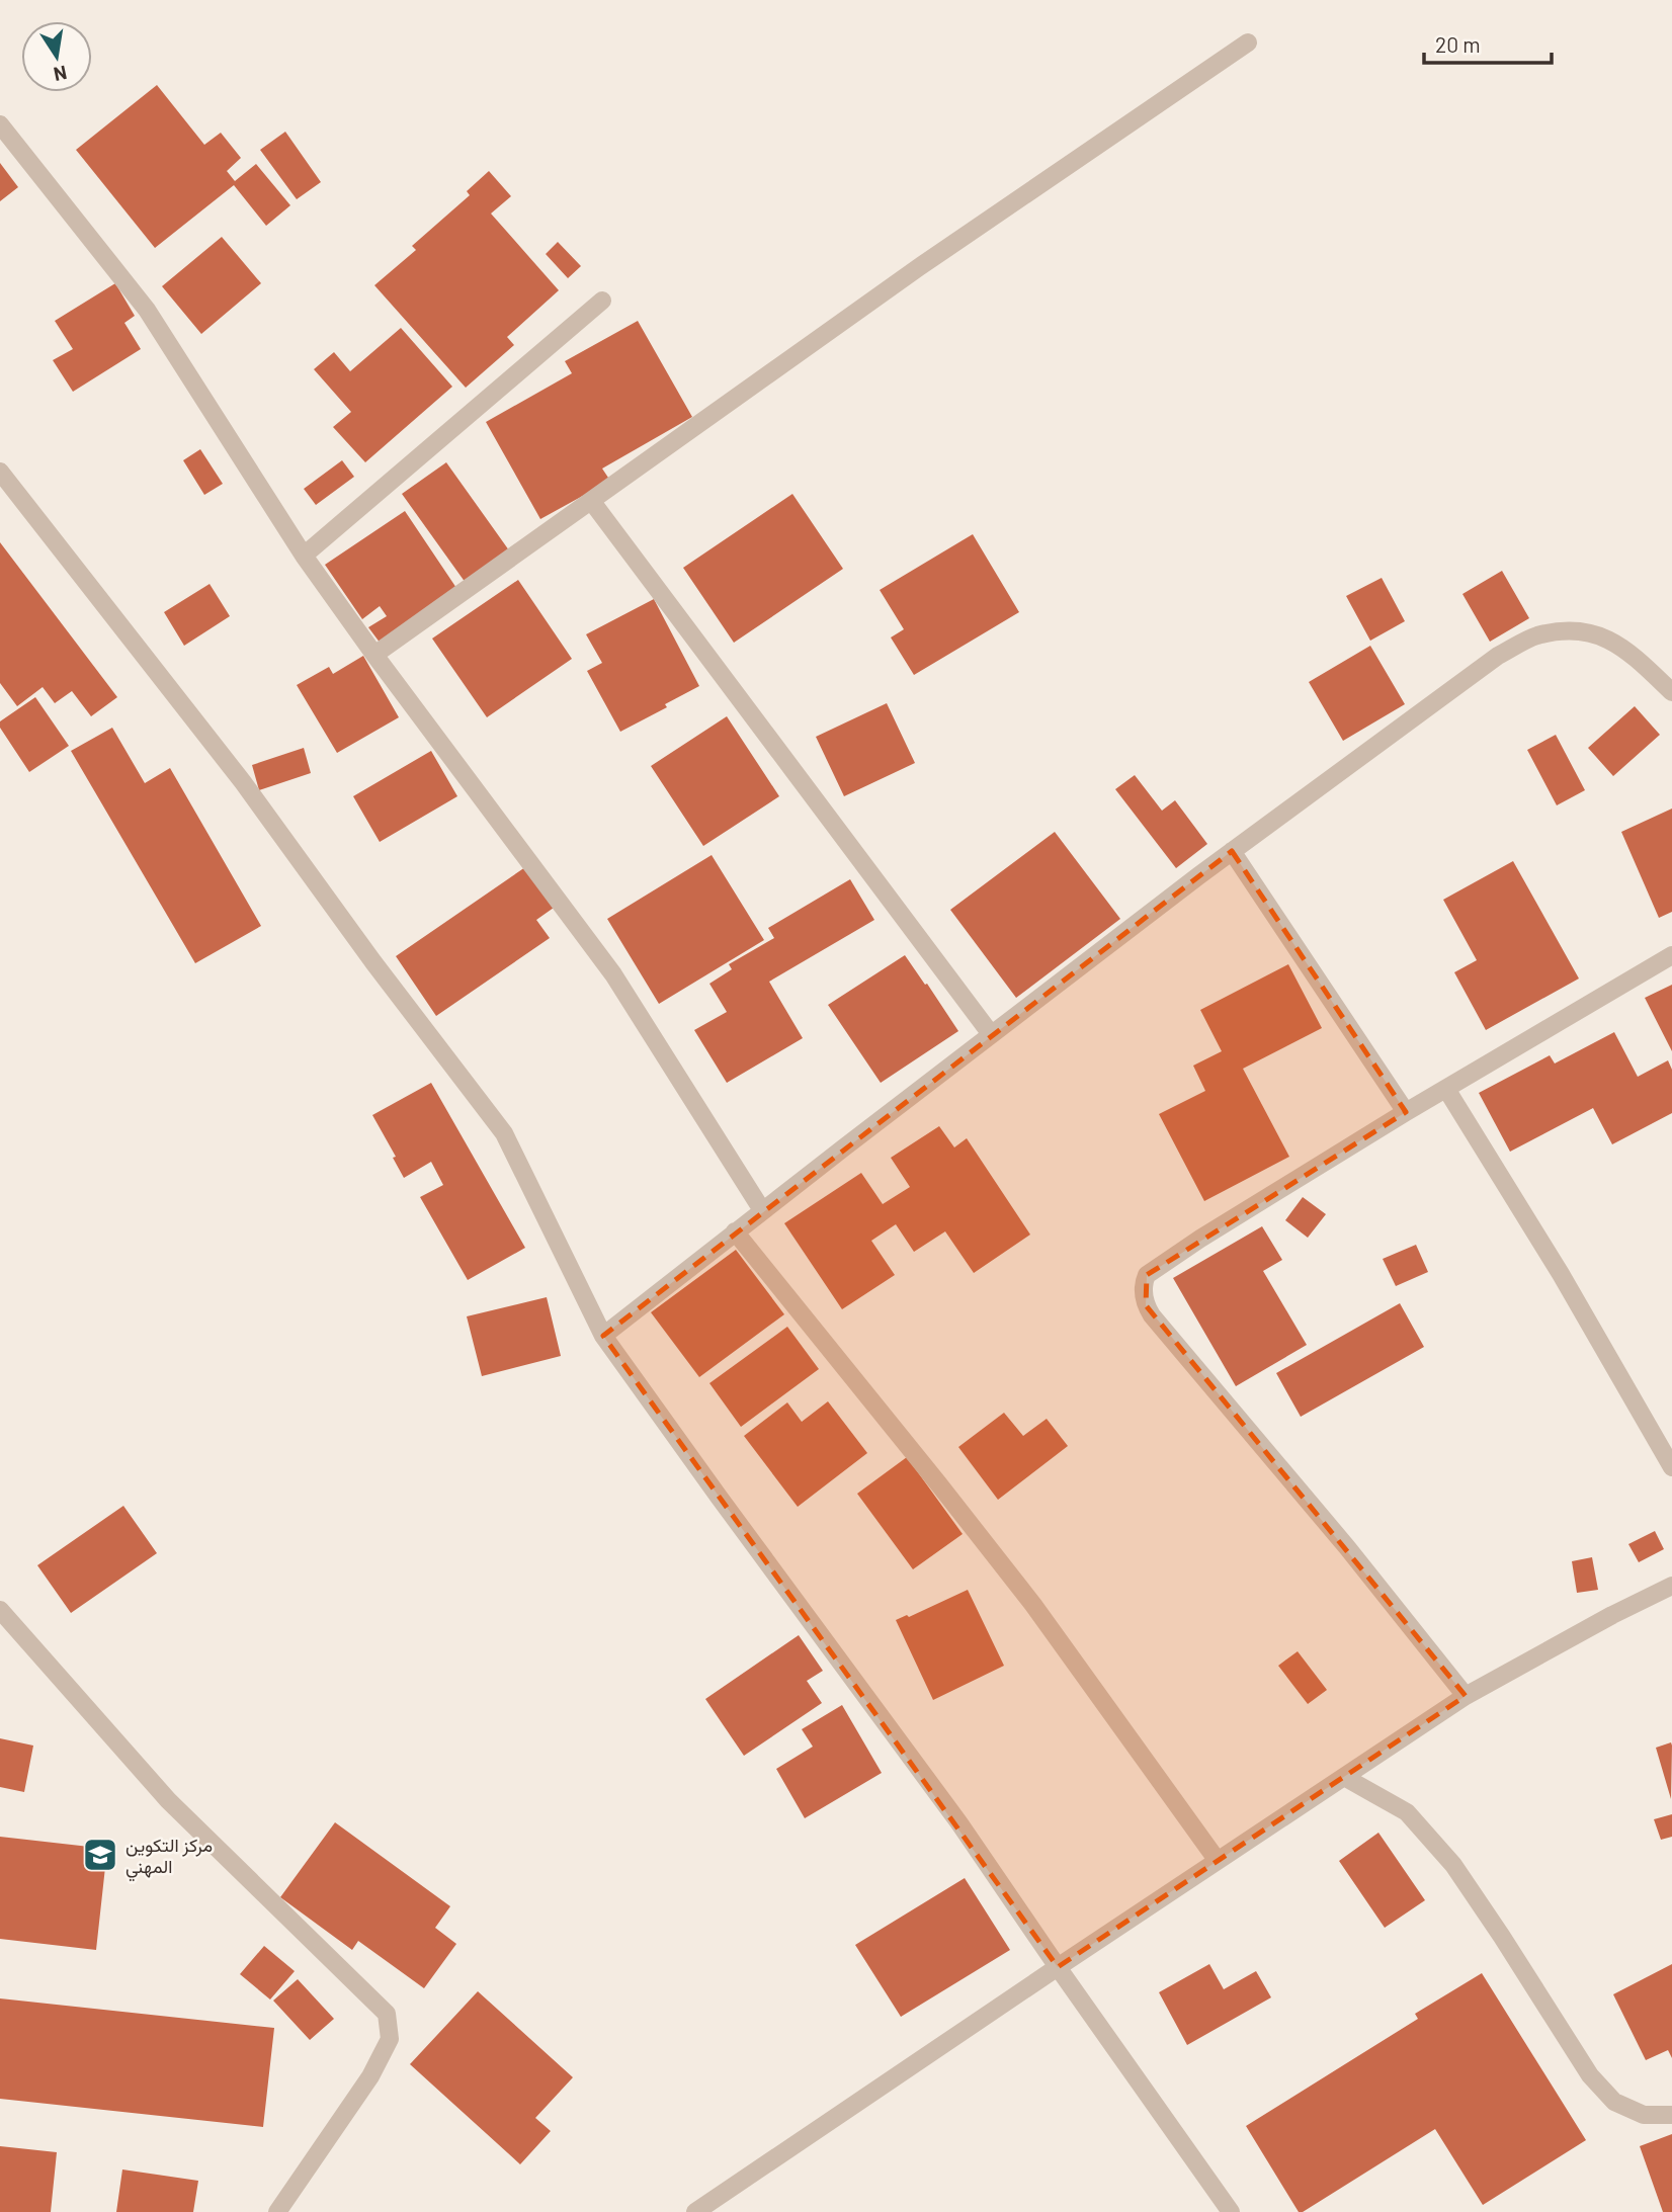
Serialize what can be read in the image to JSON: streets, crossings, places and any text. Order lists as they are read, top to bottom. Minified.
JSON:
{"places":{"school or university":["مركز التكوين المهني"]},"scale_bar":"20 m","north":"bottom"}
